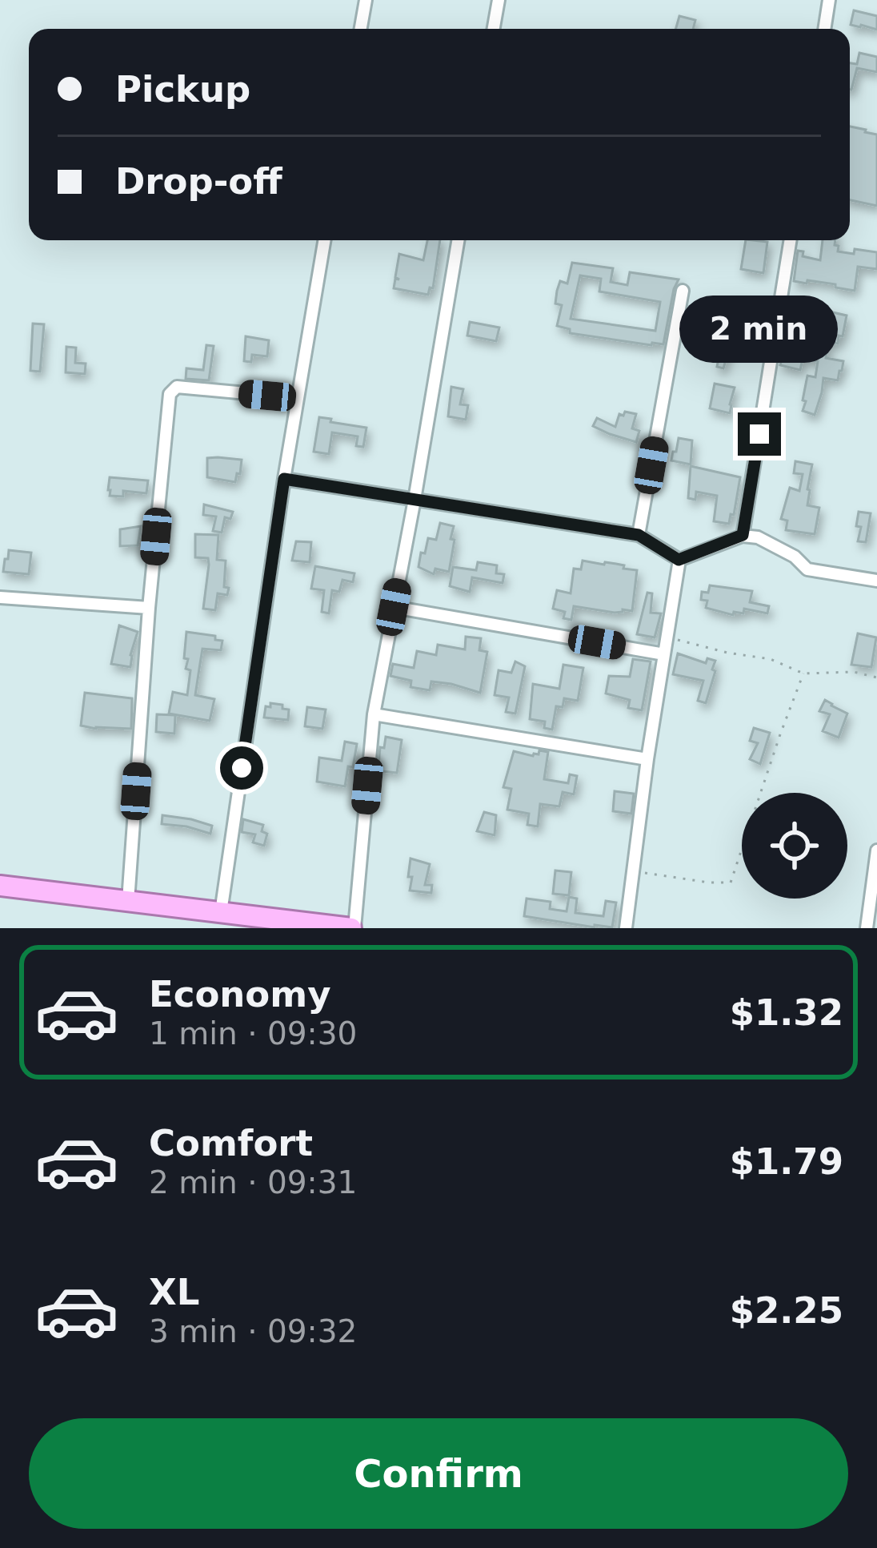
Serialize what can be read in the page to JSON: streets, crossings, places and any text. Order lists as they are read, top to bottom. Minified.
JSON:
{"page":{"banner":["Pickup","Drop-off"],"bubble":"2 min","list":[{"name":"Economy","note":"1 min · 09:30","value":"$1.32"},{"name":"Comfort","note":"2 min · 09:31","value":"$1.79"},{"name":"XL","note":"3 min · 09:32","value":"$2.25"}],"buttons":"Confirm"}}
